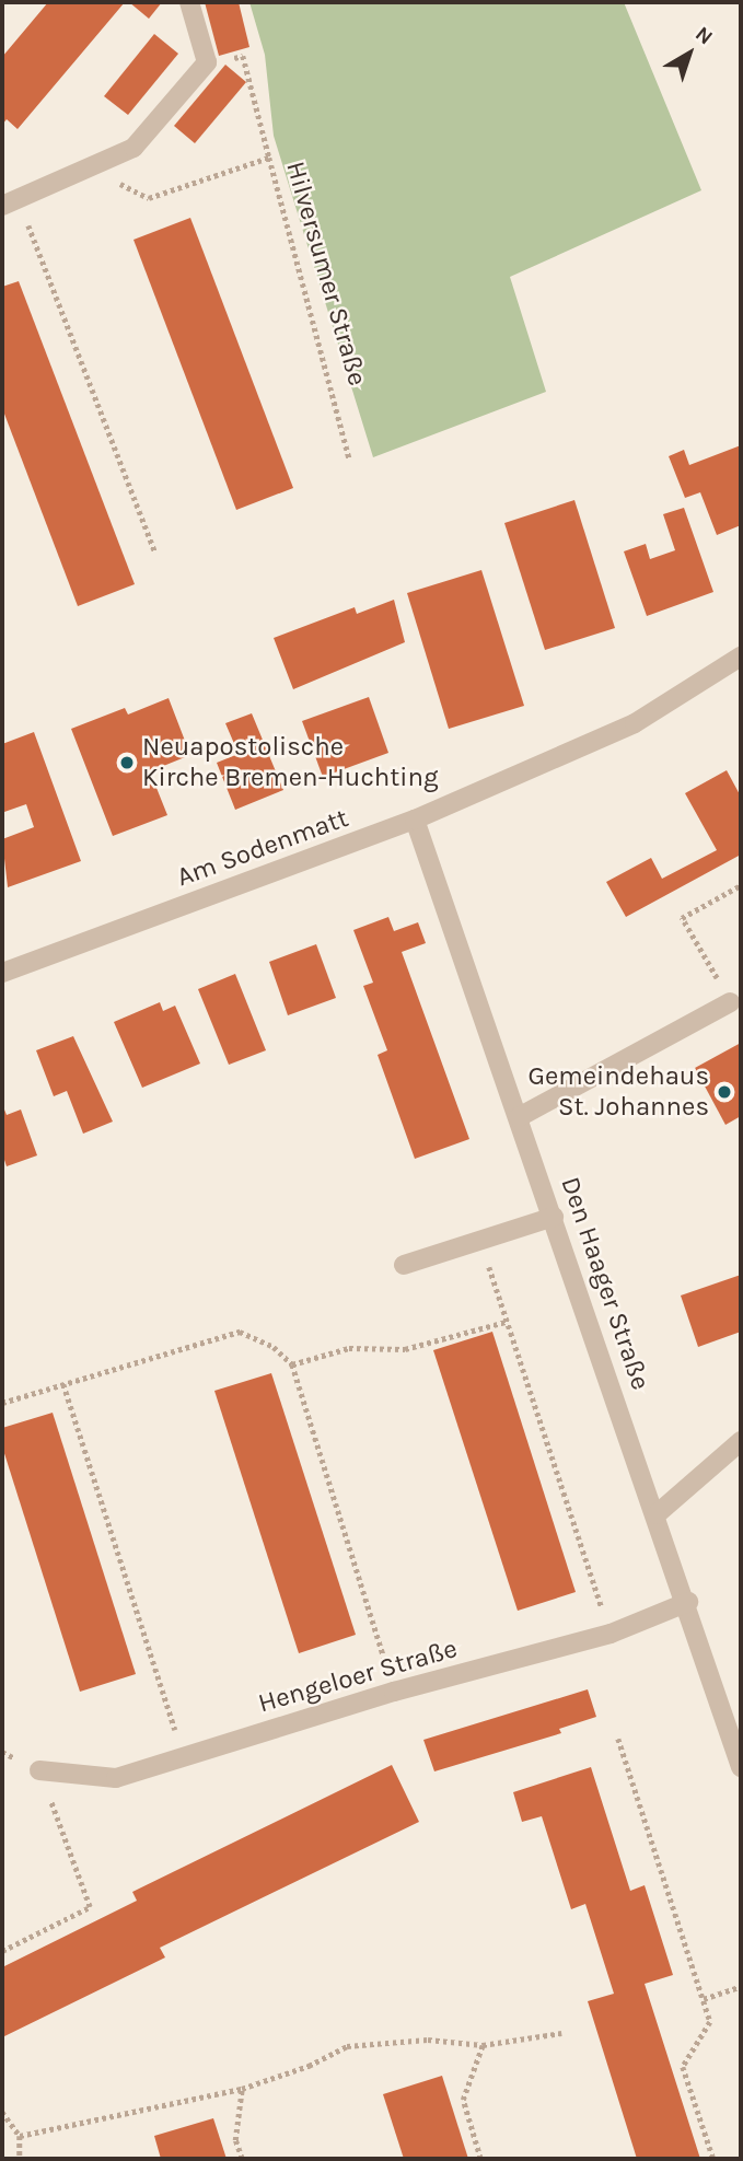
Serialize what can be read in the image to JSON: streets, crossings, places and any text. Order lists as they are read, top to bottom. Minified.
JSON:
{"streets":{"street":["Am Sodenmatt","Den Haager Straße","Hengeloer Straße"],"path":["Hilversumer Straße"]},"crossings":[["Am Sodenmatt","Den Haager Straße"],["Den Haager Straße","Hengeloer Straße"]],"places":["Neuapostolische Kirche Bremen-Huchting","Gemeindehaus St. Johannes"],"north":"top right"}
